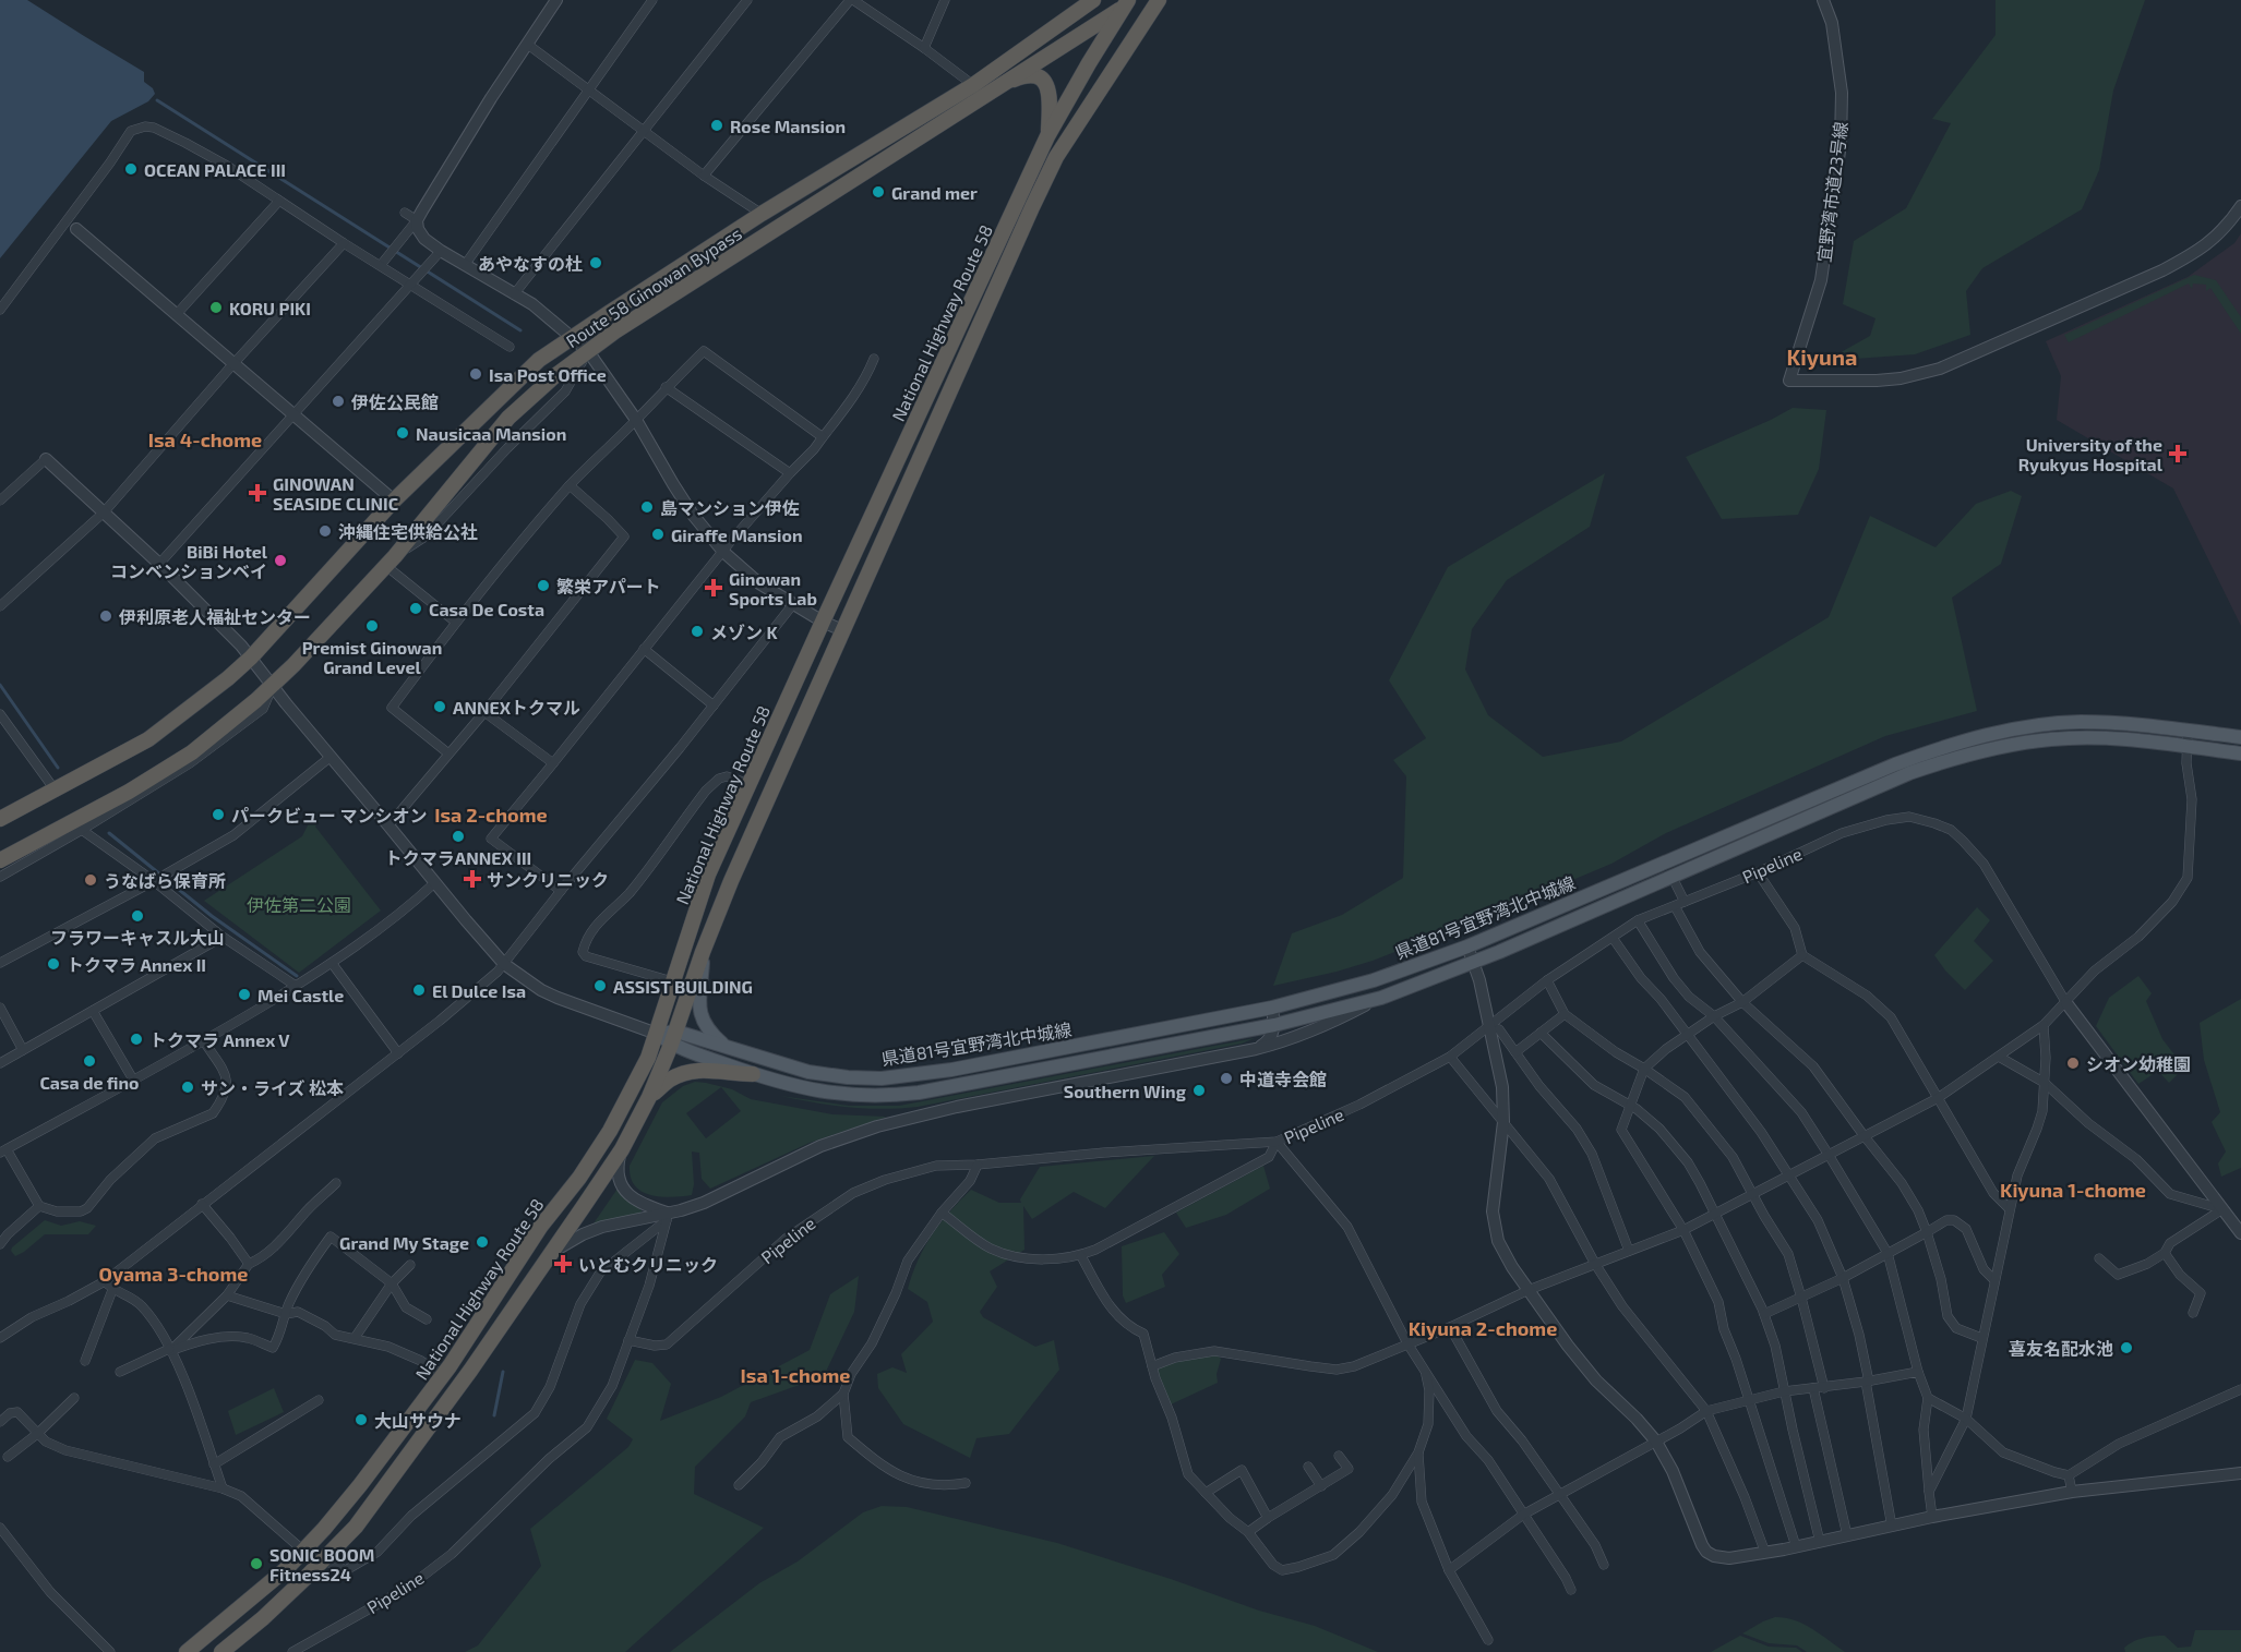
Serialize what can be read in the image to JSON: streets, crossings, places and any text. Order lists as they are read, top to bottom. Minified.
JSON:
{"streets":{"highway":["Route 58 Ginowan Bypass","National Highway Route 58"],"main road":["県道81号宜野湾北中城線"],"street":["宜野湾市道23号線","Pipeline"]},"crossings":[["Route 58 Ginowan Bypass","National Highway Route 58"],["National Highway Route 58","県道81号宜野湾北中城線"]],"districts":["Kiyuna","Isa 4-chome","Isa 2-chome","Kiyuna 1-chome","Oyama 3-chome","Kiyuna 2-chome","Isa 1-chome"],"parks":["伊佐第二公園"],"places":{"other":["Rose Mansion","OCEAN PALACE III","Grand mer","あやなすの杜","KORU PIKI","Isa Post Office","伊佐公民館","Nausicaa Mansion","島マンション伊佐","沖縄住宅供給公社","Giraffe Mansion","BiBi Hotel コンベンションベイ","繁栄アパート","Casa De Costa","伊利原老人福祉センター","Premist Ginowan Grand Level","メゾン K","ANNEXトクマル","パークビュー マンシオン","トクマラANNEX III","うなばら保育所","フラワーキャスル大山","トクマラ Annex II","ASSIST BUILDING","El Dulce Isa","Mei Castle","トクマラ Annex V","Casa de fino","シオン幼稚園","中道寺会館","サン・ライズ 松本","Southern Wing","Grand My Stage","喜友名配水池","大山サウナ","SONIC BOOM Fitness24"],"health":["University of the Ryukyus Hospital","GINOWAN SEASIDE CLINIC","Ginowan Sports Lab","サンクリニック","いとむクリニック"]}}
